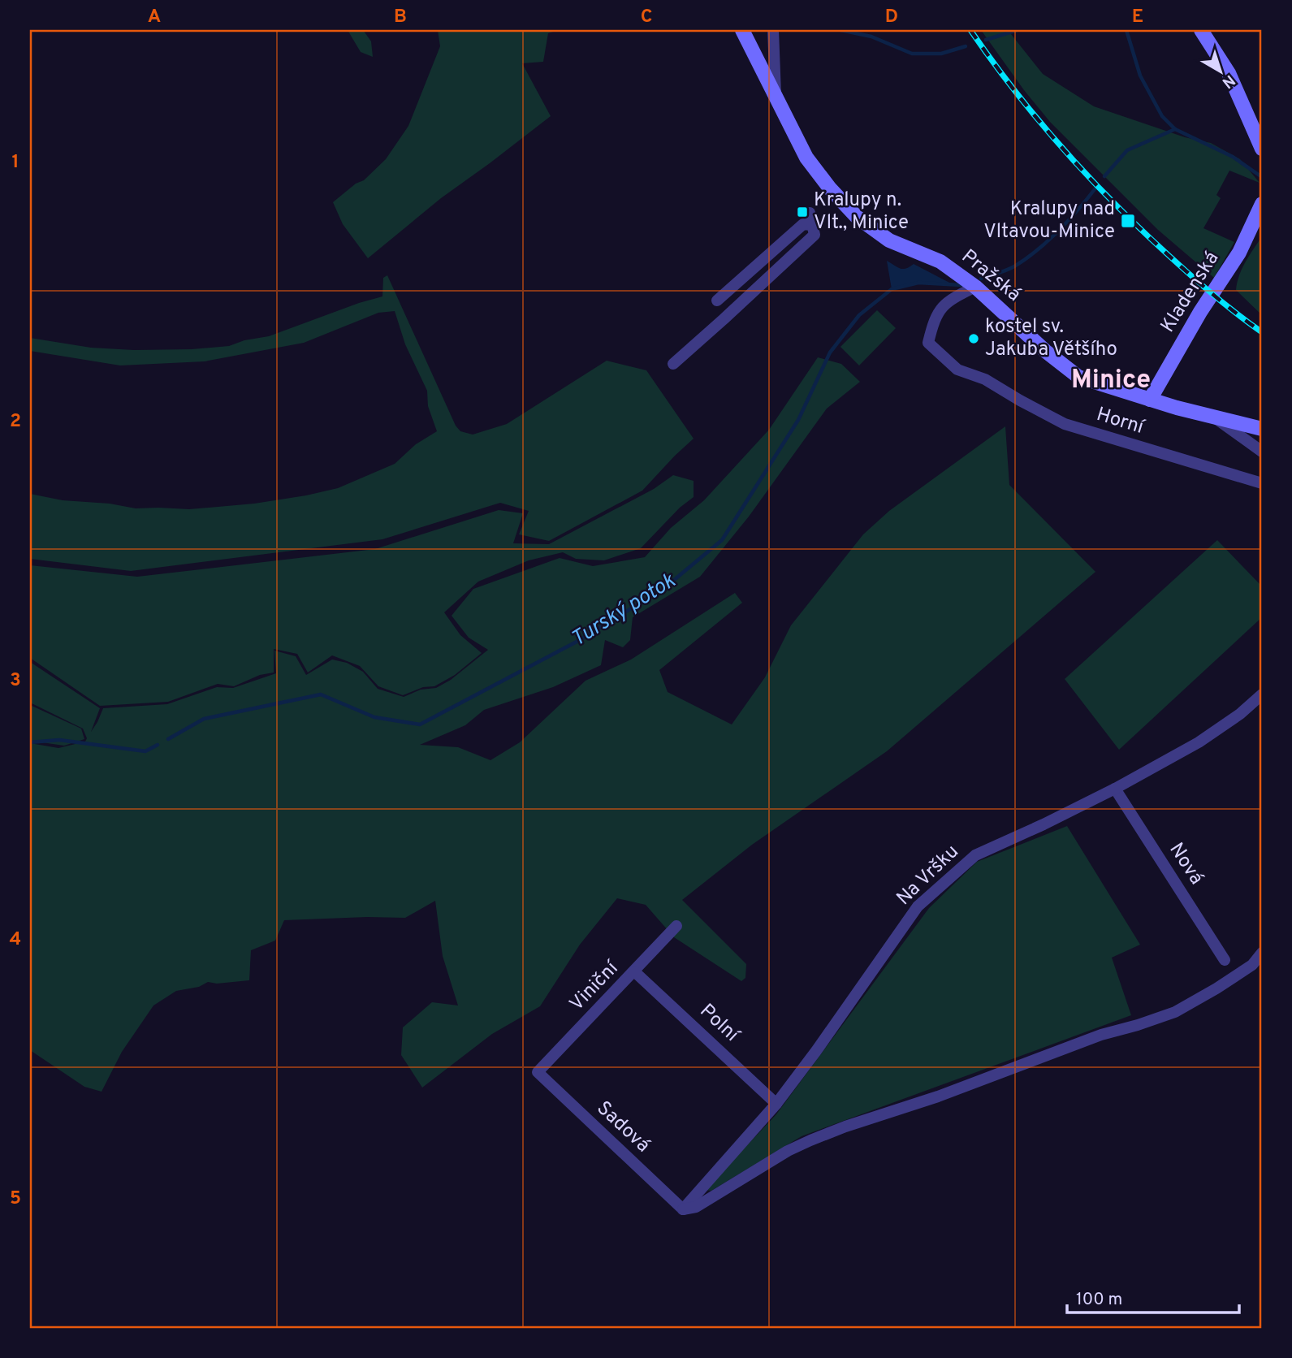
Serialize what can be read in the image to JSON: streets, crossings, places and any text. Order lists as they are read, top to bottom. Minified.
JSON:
{"streets":{"main road":["Pražská","Kladenská"],"street":["Horní","Nová","Na Vršku","Viniční","Polní","Sadová"]},"crossings":[["Pražská","Kladenská"],["Pražská","Horní"],["Nová","Na Vršku"],["Na Vršku","Polní"],["Na Vršku","Sadová"],["Viniční","Polní"],["Viniční","Sadová"]],"districts":["Minice"],"water":["Turský potok"],"places":{"transit":["Kralupy n. Vlt., Minice","Kralupy nad Vltavou-Minice"],"other":["kostel sv. Jakuba Většího"]},"scale_bar":"100 m","north":"bottom right","grid":{"columns":["A","B","C","D","E"],"rows":["1","2","3","4","5"]}}
